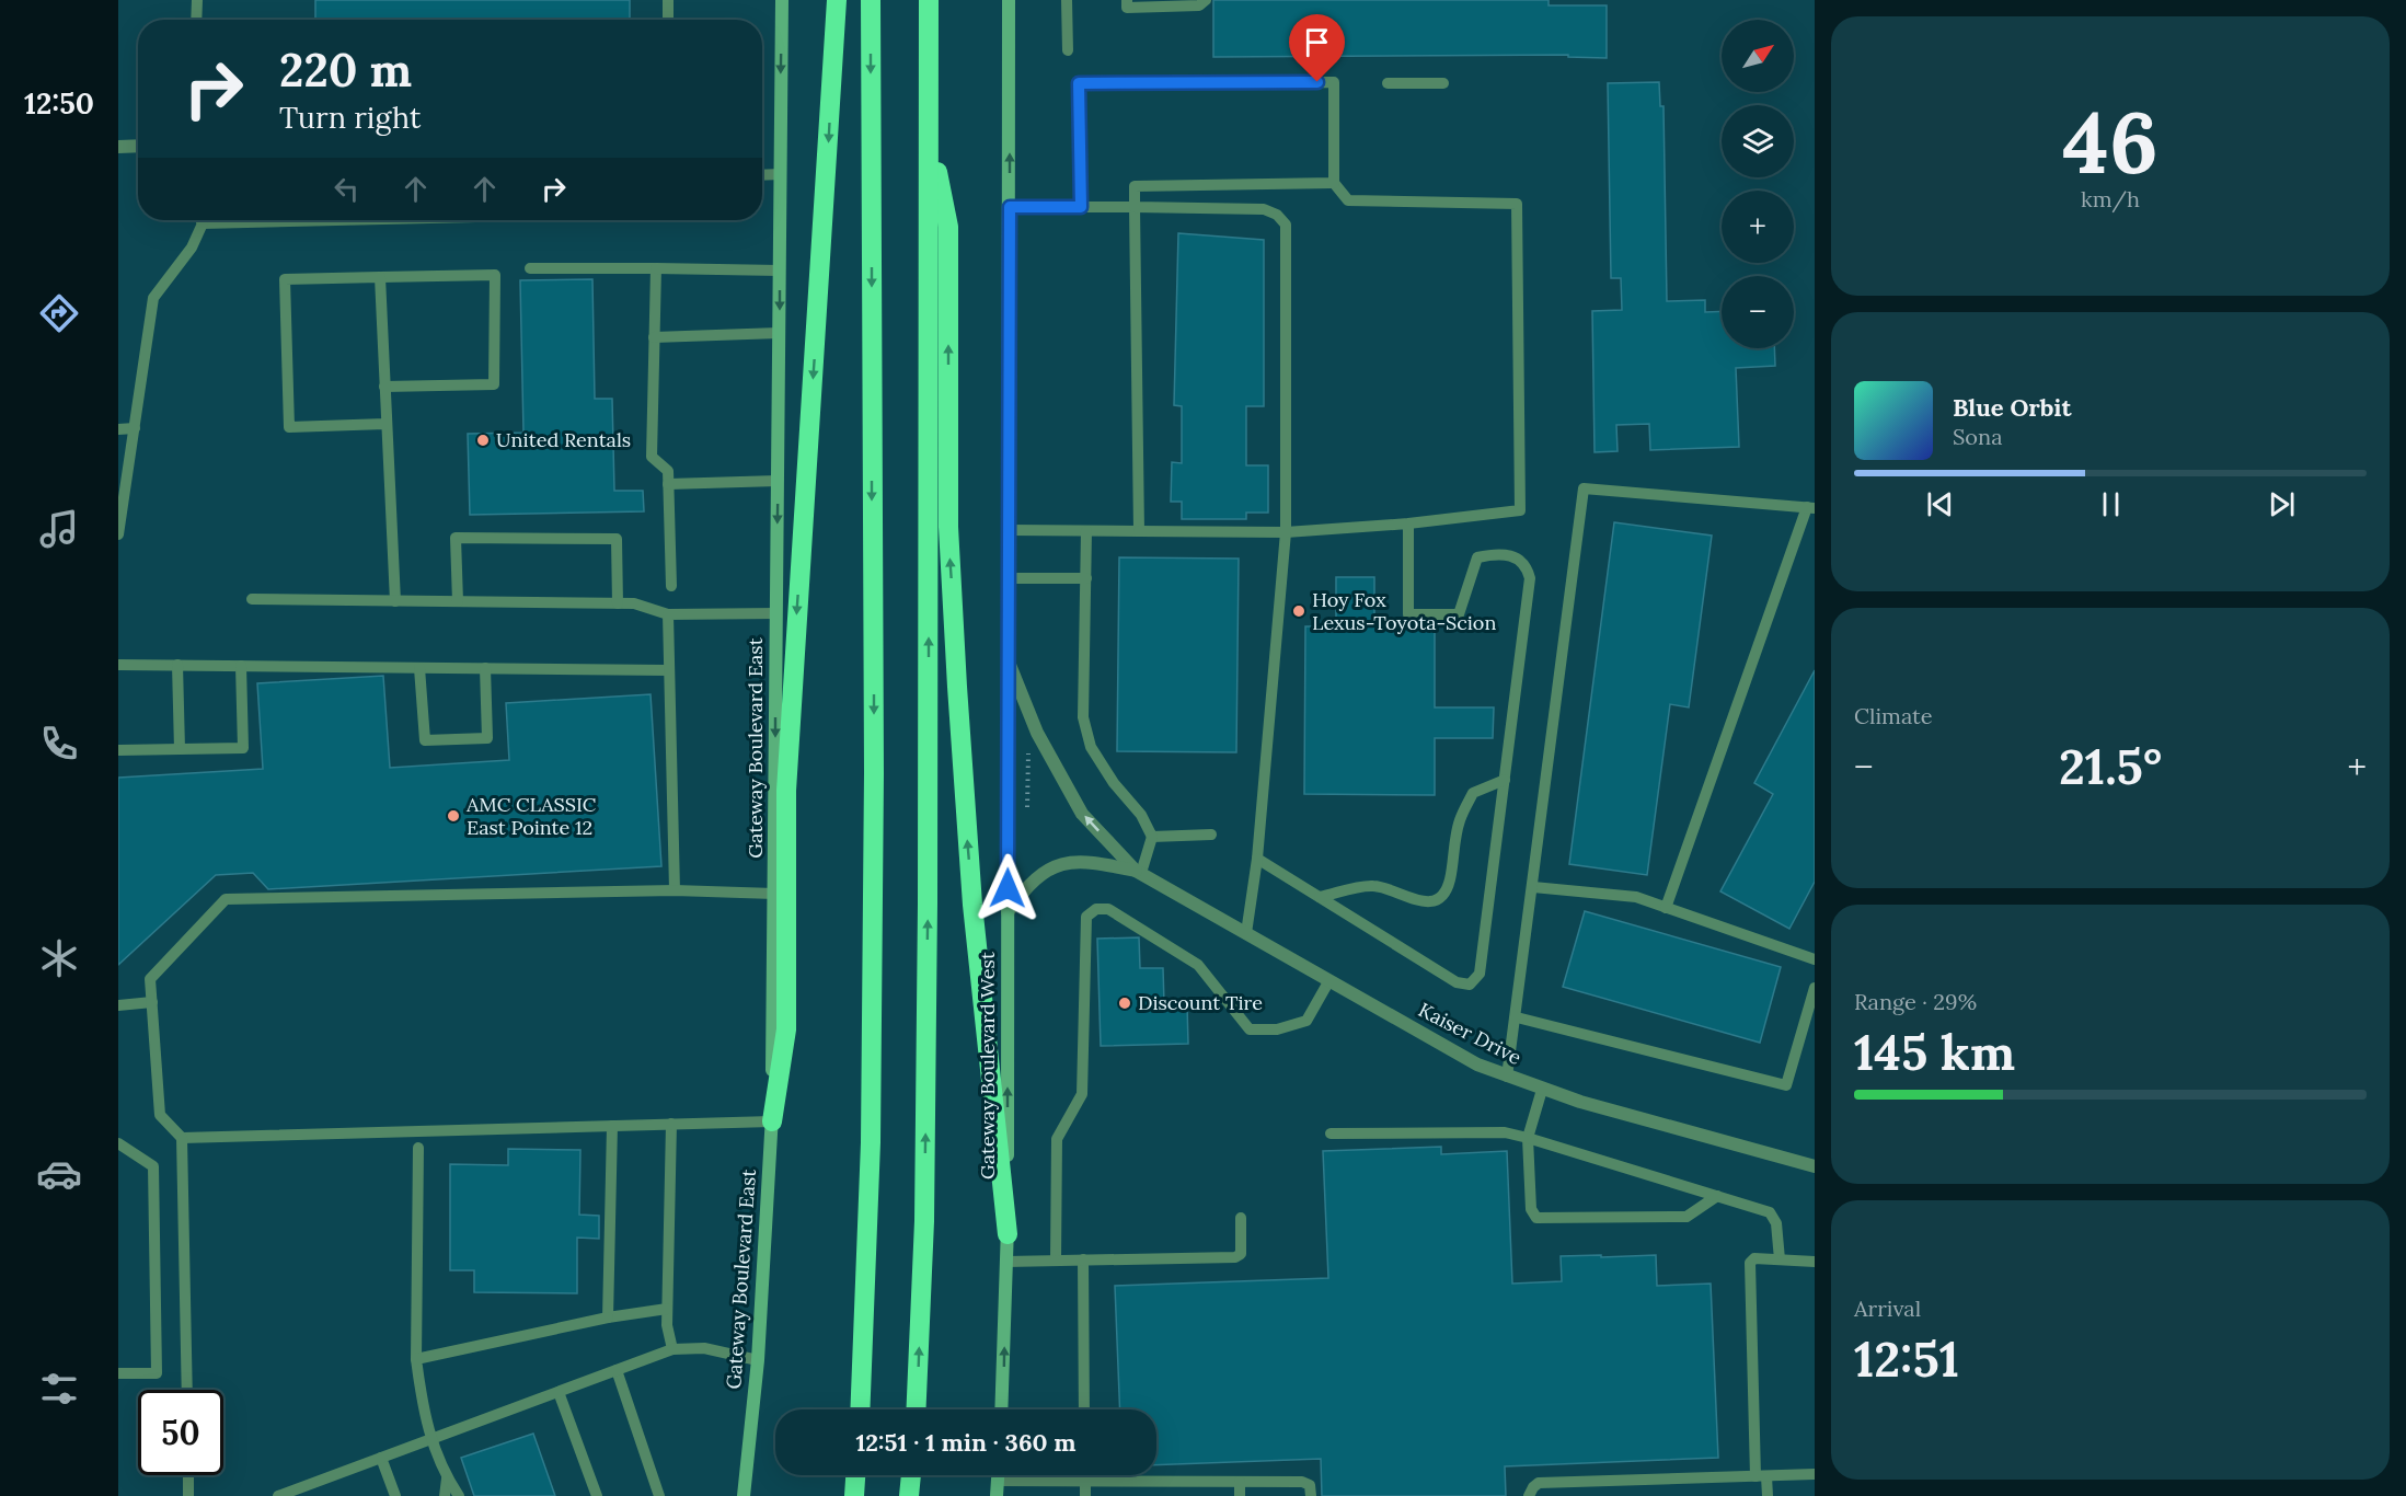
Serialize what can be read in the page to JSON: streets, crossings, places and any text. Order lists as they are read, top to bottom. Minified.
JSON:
{"streets":{"main road":["Gateway Boulevard East","Gateway Boulevard West"],"street":["Kaiser Drive"]},"crossings":[["Kaiser Drive","Gateway Boulevard West"]],"one_way":["Gateway Boulevard East","Gateway Boulevard West"],"places":["United Rentals","Hoy Fox Lexus-Toyota-Scion","AMC CLASSIC East Pointe 12","Discount Tire"],"north":"top right","page":{"tabs":"12:50","tile":[["46","km/h"],"Climate",["Range · 29%","145 km"],["Arrival","12:51"]],"map_buttons":["+","−"],"turn":["220 m","Turn right"],"song":["Blue Orbit","Sona"],"heat":["−","21.5°","+"],"limit":"50","trip":"12:51 · 1 min · 360 m"}}
